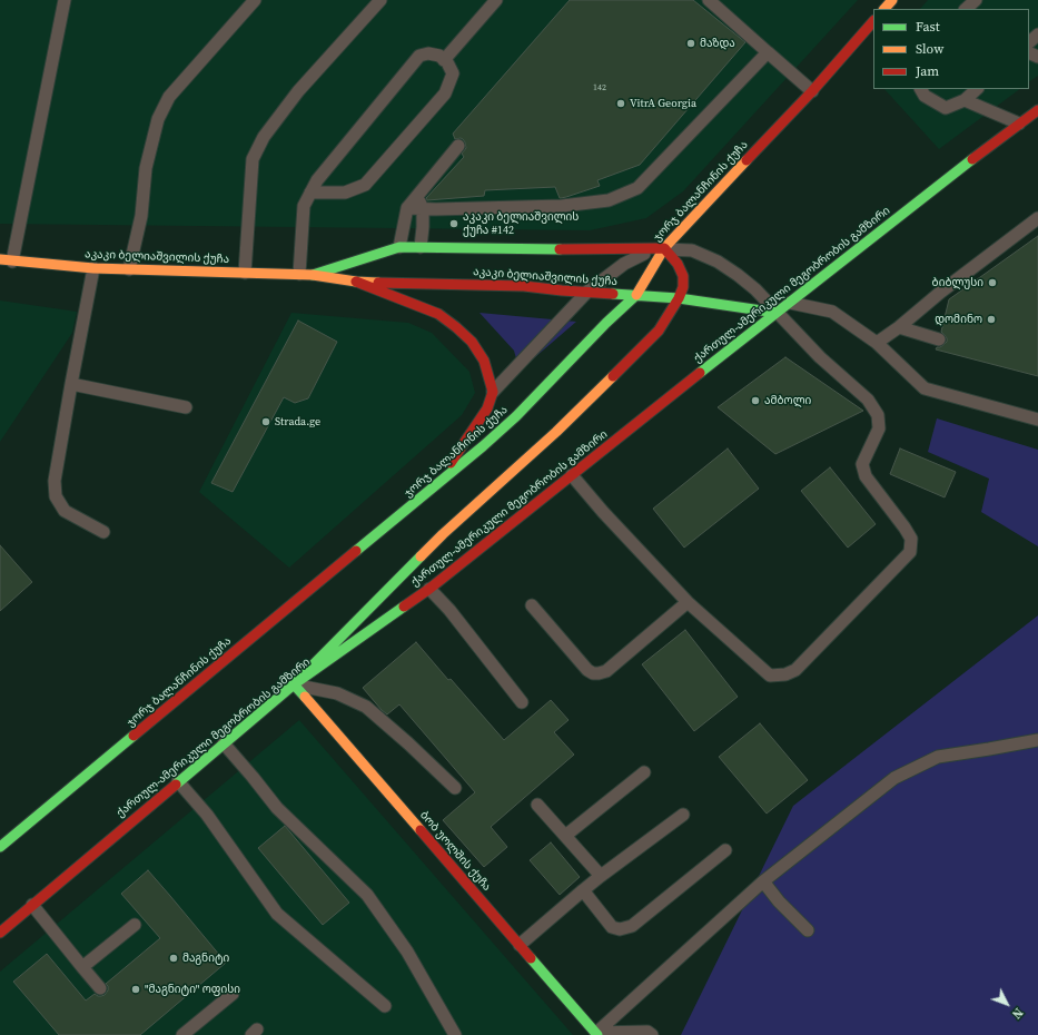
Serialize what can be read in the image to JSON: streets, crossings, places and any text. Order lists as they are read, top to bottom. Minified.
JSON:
{"streets":{"main road":["ჯორჯ ბალანჩინის ქუჩა","აკაკი ბელიაშვილის ქუჩა","ქართულ-ამერიკული მეგობრობის გამზირი","ბობ უოლშის ქუჩა"]},"crossings":[["ჯორჯ ბალანჩინის ქუჩა","აკაკი ბელიაშვილის ქუჩა"],["აკაკი ბელიაშვილის ქუჩა","ქართულ-ამერიკული მეგობრობის გამზირი"],["ქართულ-ამერიკული მეგობრობის გამზირი","ბობ უოლშის ქუჩა"]],"places":["მაზდა","VitrA Georgia","აკაკი ბელიაშვილის ქუჩა #142","ბიბლუსი","დომინო","ამბოლი","Strada.ge","მაგნიტი","\"მაგნიტი\" ოფისი"],"house_numbers":["142"],"legend":["Fast","Slow","Jam"],"north":"bottom right"}
